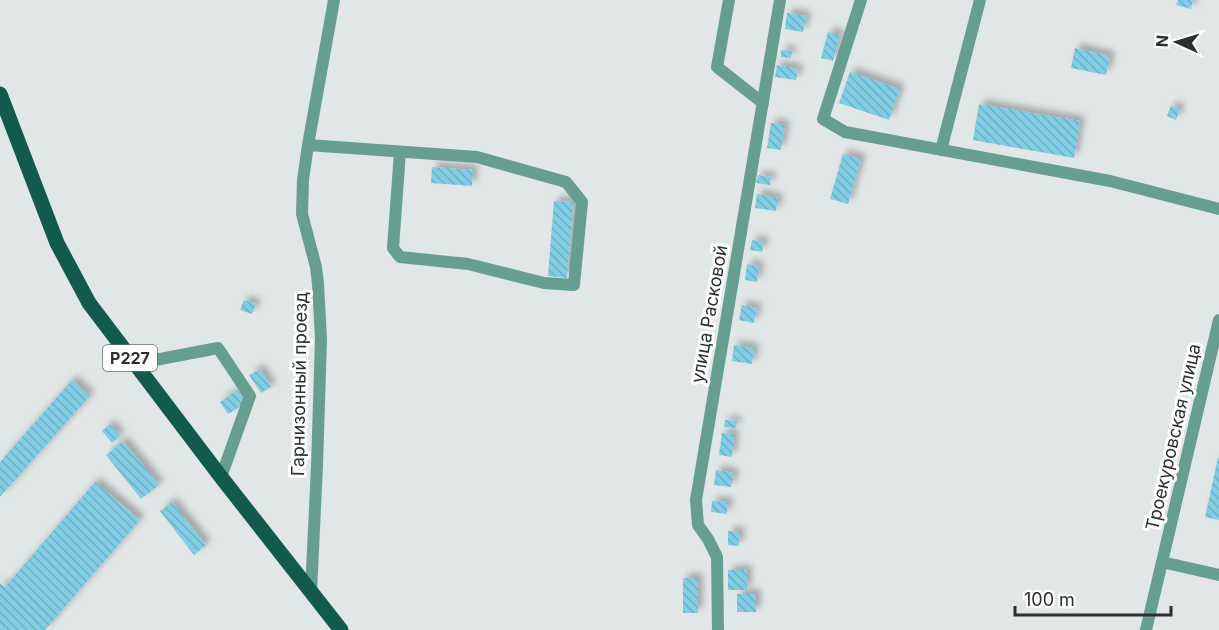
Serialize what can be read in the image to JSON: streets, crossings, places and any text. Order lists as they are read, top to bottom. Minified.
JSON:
{"streets":{"main road":["Р227"],"street":["улица Расковой","Гарнизонный проезд","Троекуровская улица"]},"crossings":[["Р227","Гарнизонный проезд"]],"scale_bar":"100 m","north":"left"}
